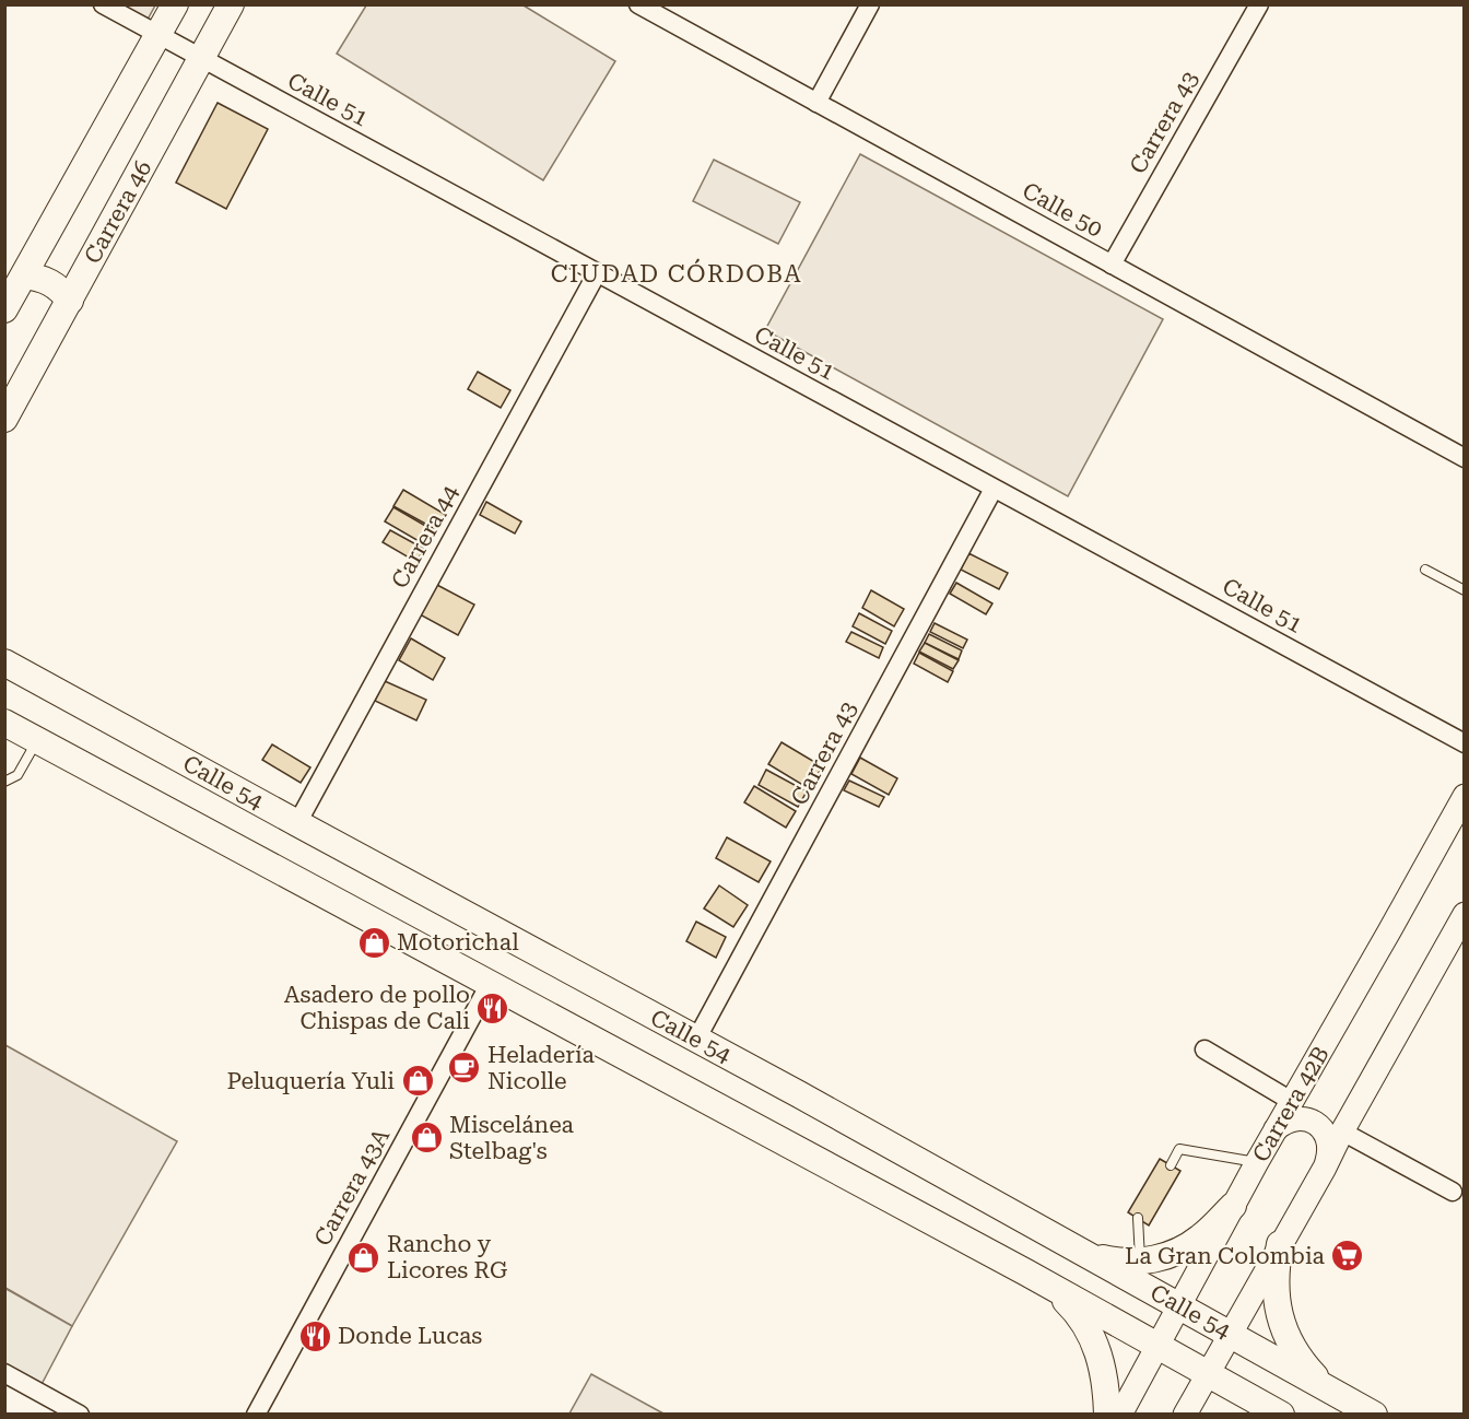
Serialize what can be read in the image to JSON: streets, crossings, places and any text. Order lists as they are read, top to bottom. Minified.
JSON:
{"streets":{"main road":["Carrera 46","Calle 54"],"street":["Calle 51","Carrera 43","Calle 50","Carrera 44","Carrera 42B","Carrera 43A"]},"crossings":[["Calle 51","Carrera 43"],["Calle 51","Carrera 46"],["Calle 51","Carrera 44"],["Carrera 43","Calle 50"],["Carrera 43","Calle 54"],["Carrera 44","Calle 54"],["Calle 54","Carrera 42B"],["Calle 54","Carrera 43A"]],"districts":["CIUDAD CÓRDOBA"],"places":{"shop":["Motorichal","Peluquería Yuli","Miscelánea Stelbag's","Rancho y Licores RG"],"restaurant":["Asadero de pollo Chispas de Cali","Donde Lucas"],"cafe":["Heladería Nicolle"],"supermarket":["La Gran Colombia"]}}
